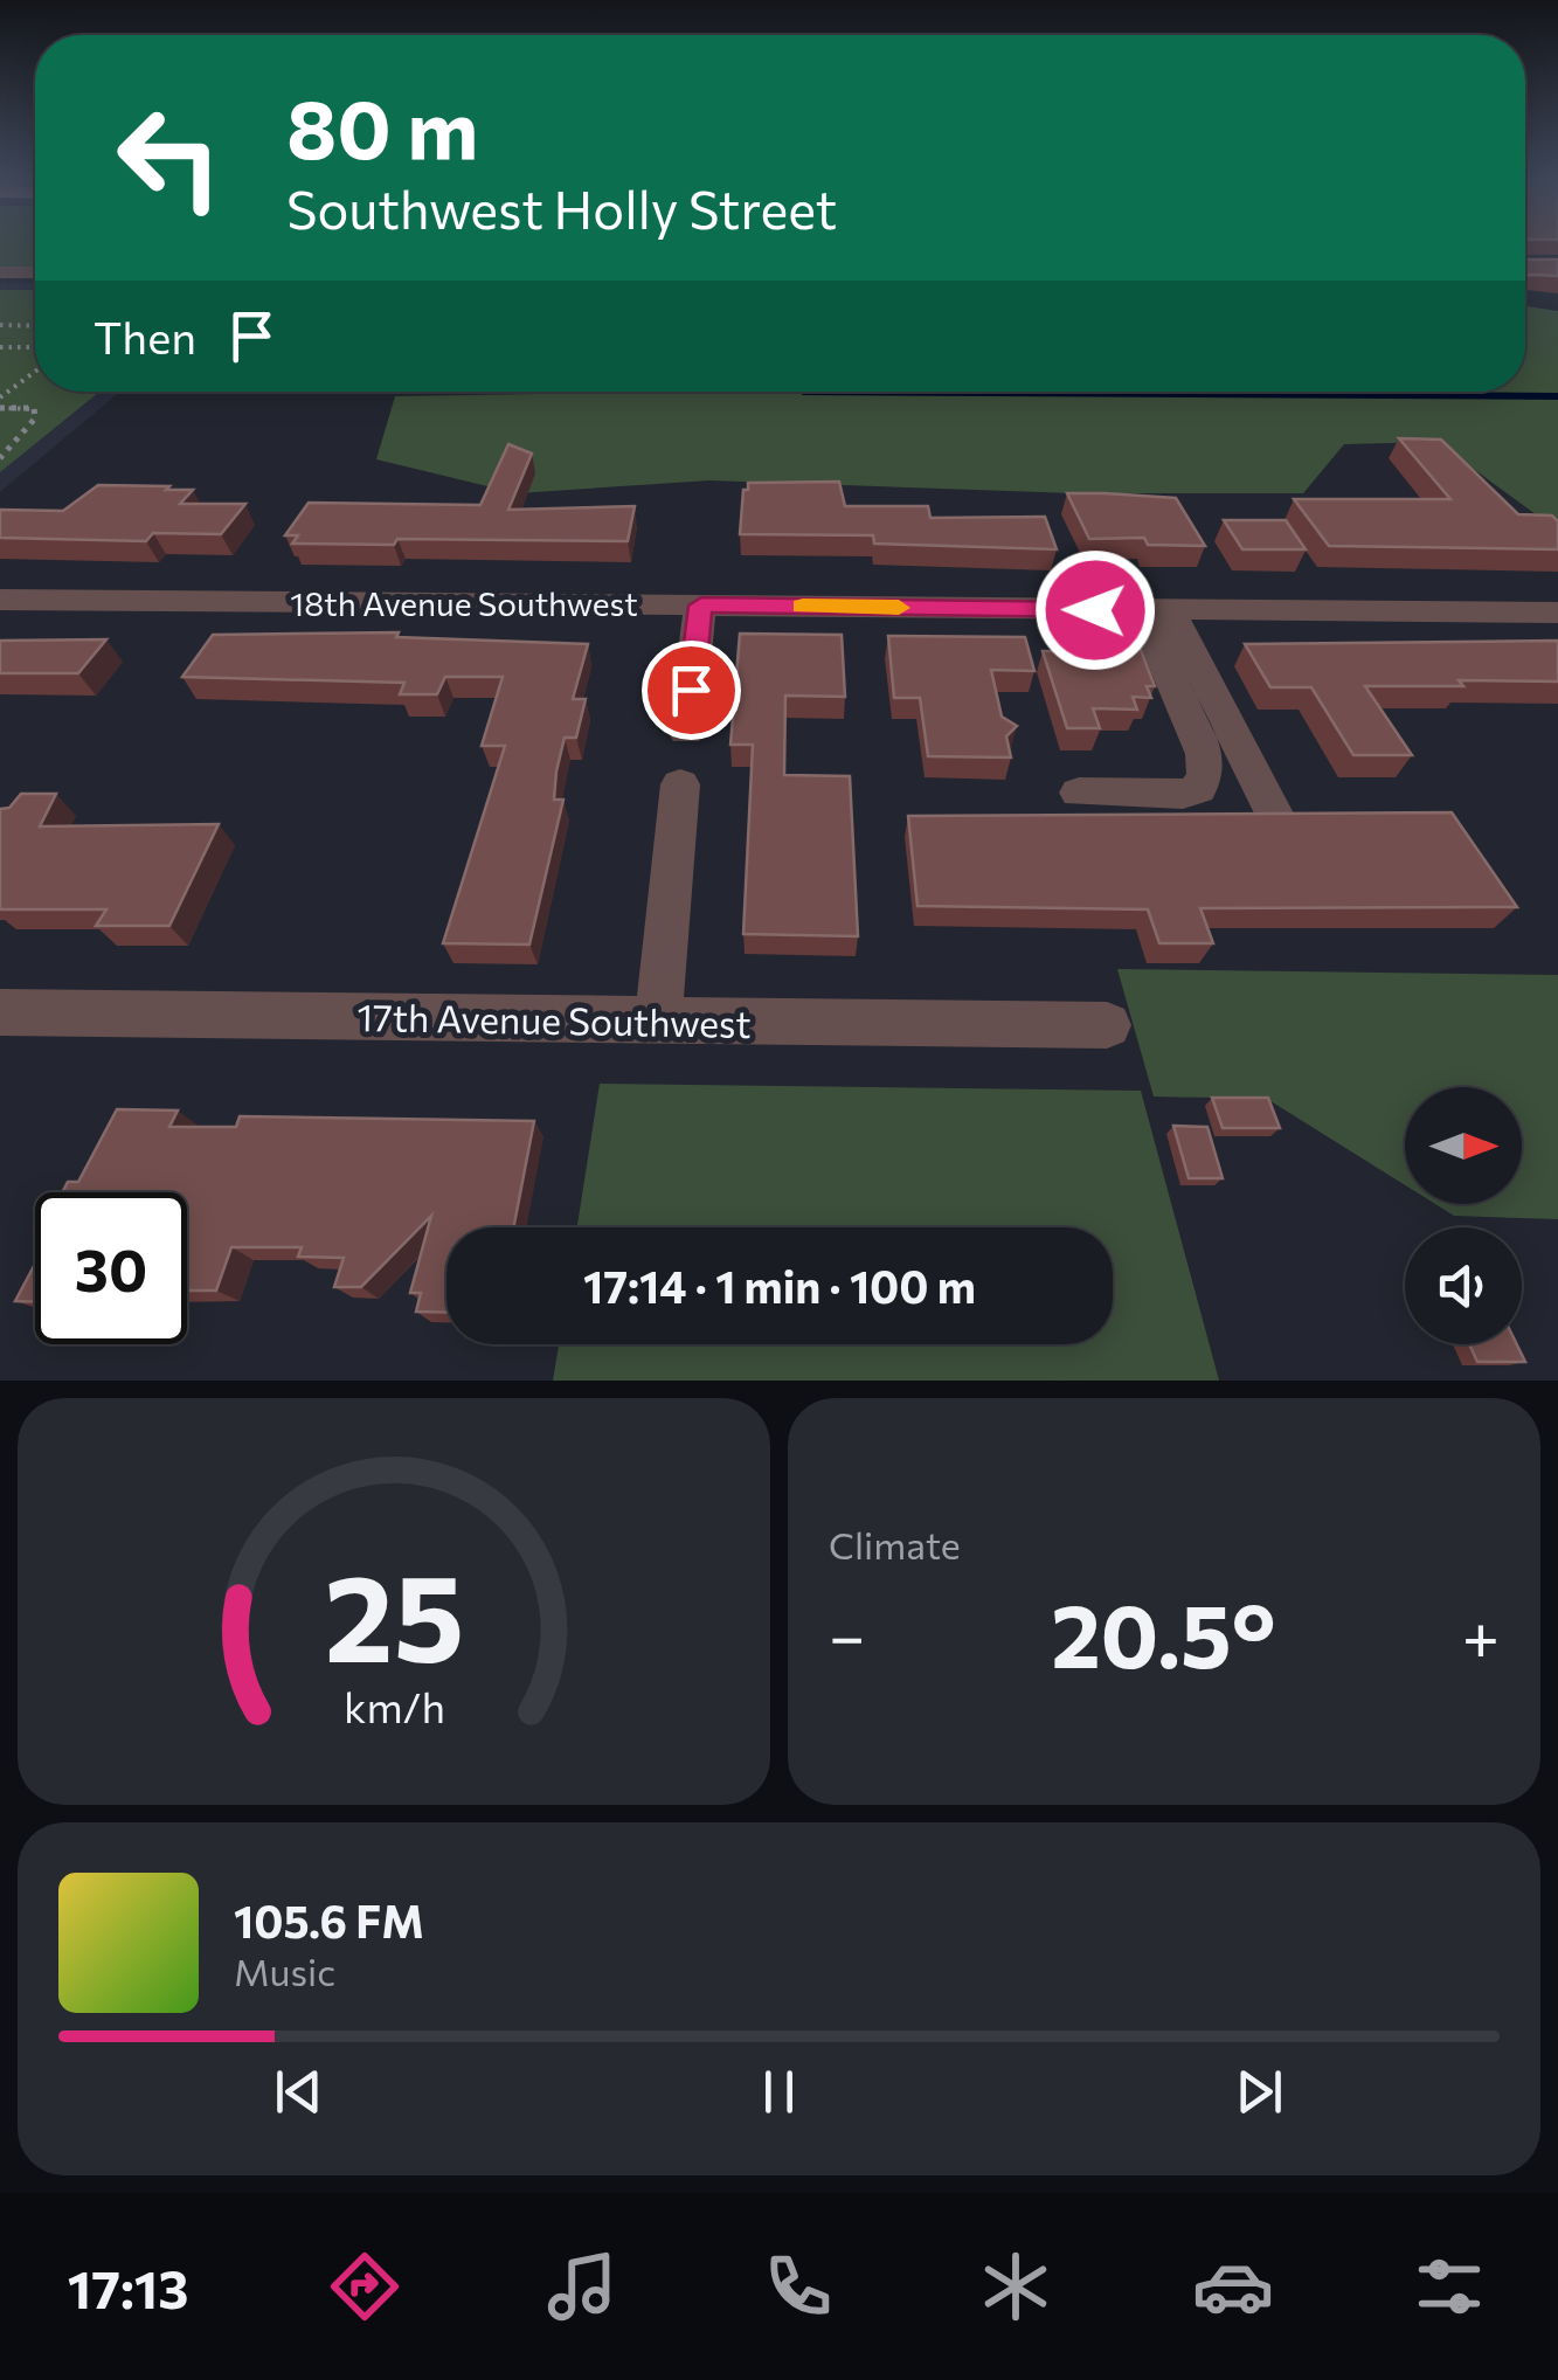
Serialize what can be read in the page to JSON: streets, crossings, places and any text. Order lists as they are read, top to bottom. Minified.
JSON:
{"streets":{"street":["18th Avenue Southwest","17th Avenue Southwest"]},"north":"right","page":{"turn":["80 m","Southwest Holly Street"],"then":"Then","limit":"30","trip":"17:14 · 1 min · 100 m","tile":"Climate","heat":["−","20.5°","+"],"song":["105.6 FM","Music"],"tabs":"17:13","gauge":["25","km/h"]}}
